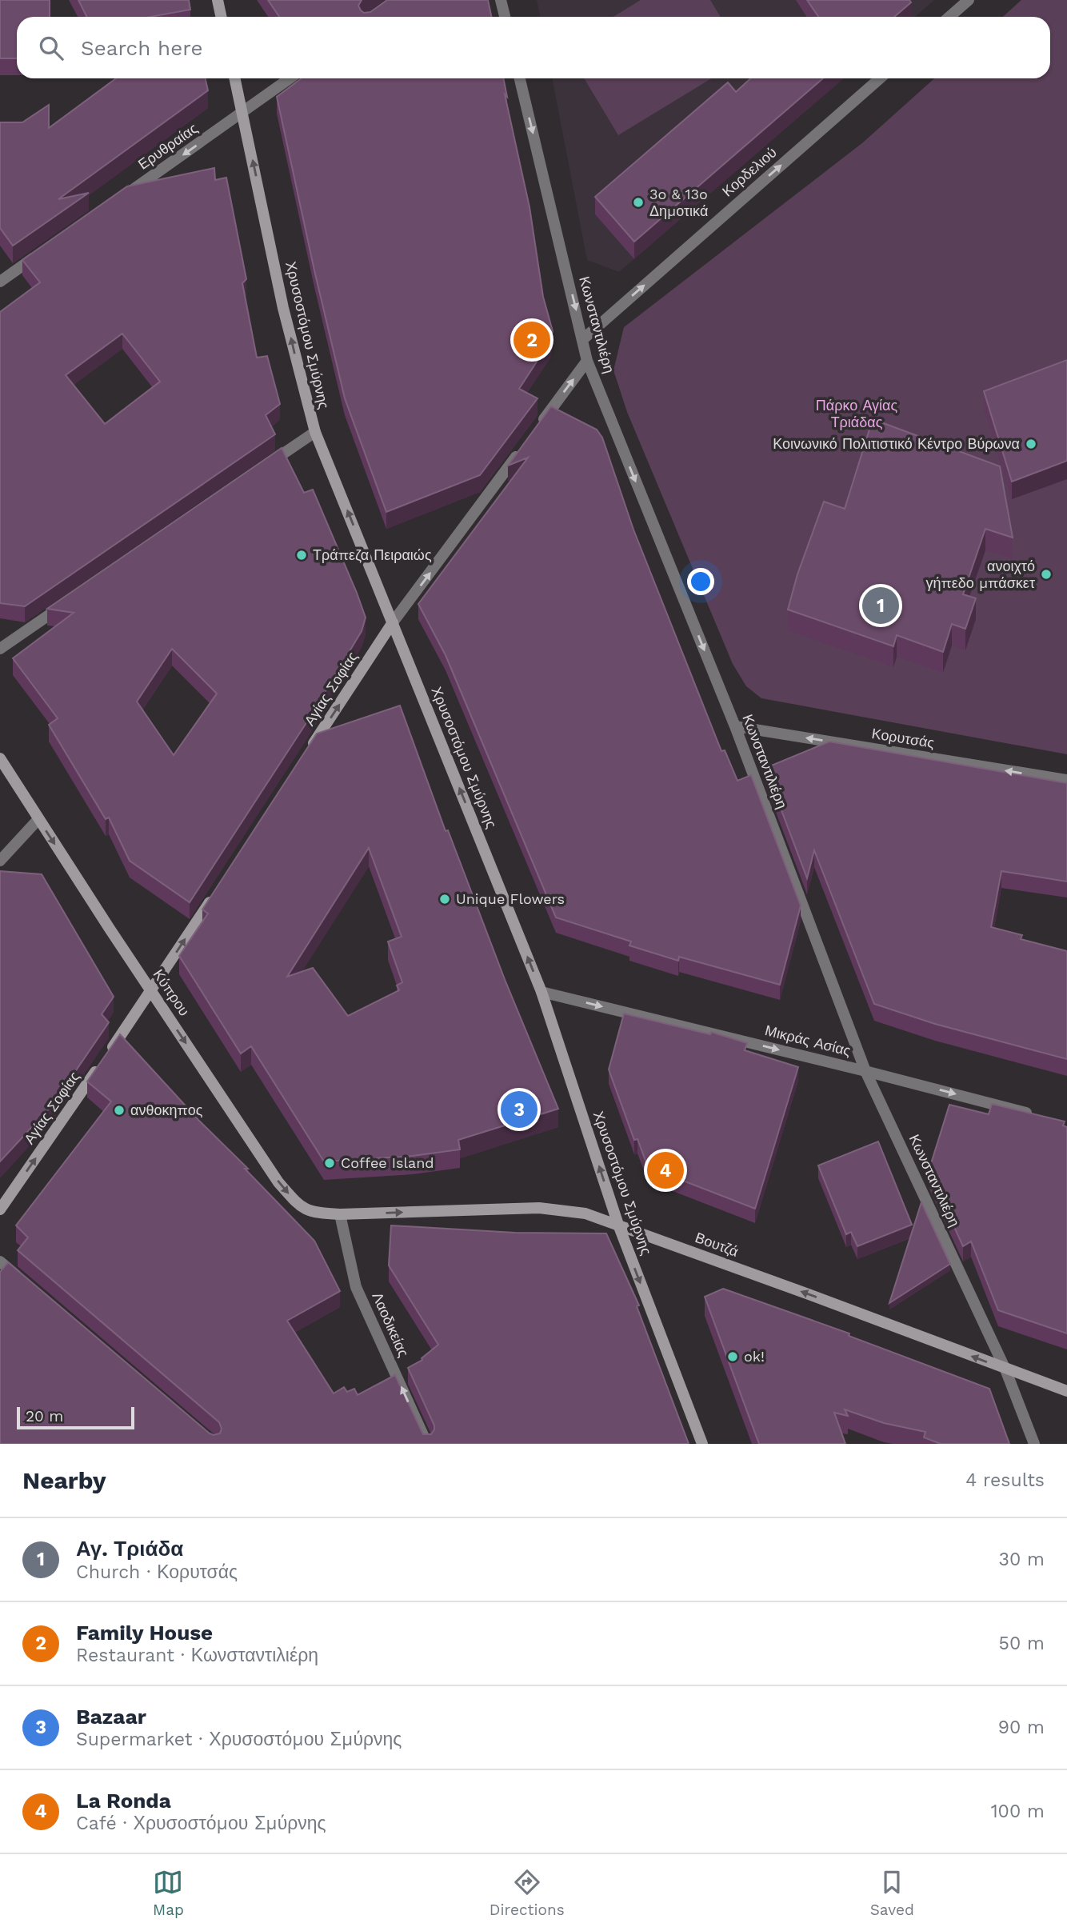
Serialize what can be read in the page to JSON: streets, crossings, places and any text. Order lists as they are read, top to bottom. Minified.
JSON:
{"streets":{"street":["Ερυθραίας","Κορδελιού","Κωνσταντιλιέρη","Χρυσοστόμου Σμύρνης","Αγίας Σοφίας","Κορυτσάς","Κύπρου","Μικράς Ασίας","Βουτζά","Λαοδικείας"]},"crossings":[["Ερυθραίας","Χρυσοστόμου Σμύρνης"],["Κορδελιού","Κωνσταντιλιέρη"],["Κωνσταντιλιέρη","Κορυτσάς"],["Κωνσταντιλιέρη","Μικράς Ασίας"],["Κωνσταντιλιέρη","Βουτζά"],["Χρυσοστόμου Σμύρνης","Αγίας Σοφίας"],["Χρυσοστόμου Σμύρνης","Μικράς Ασίας"],["Χρυσοστόμου Σμύρνης","Βουτζά"],["Αγίας Σοφίας","Κύπρου"],["Κύπρου","Βουτζά"],["Κύπρου","Λαοδικείας"],["Βουτζά","Λαοδικείας"]],"one_way":["Ερυθραίας","Κορδελιού","Κωνσταντιλιέρη","Αγίας Σοφίας","Κορυτσάς","Κύπρου","Μικράς Ασίας","Λαοδικείας"],"parks":["Πάρκο Αγίας Τριάδας"],"places":["3o & 13o Δημοτικά","Κοινωνικό Πολιτιστικό Κέντρο Βύρωνα","Τράπεζα Πειραιώς","ανοιχτό γήπεδο μπάσκετ","Unique Flowers","ανθοκηπος","Coffee Island","ok!"],"scale_bar":"20 m","page":{"search":"Search here","pins":["2","1","3","4"],"scale":"20 m","heading":["Nearby","4 results"],"list":[{"mark":"1","name":"Αγ. Τριάδα","note":"Church · Κορυτσάς","value":"30 m"},{"mark":"2","name":"Family House","note":"Restaurant · Κωνσταντιλιέρη","value":"50 m"},{"mark":"3","name":"Bazaar","note":"Supermarket · Χρυσοστόμου Σμύρνης","value":"90 m"},{"mark":"4","name":"La Ronda","note":"Café · Χρυσοστόμου Σμύρνης","value":"100 m"}],"nav":["Map","Directions","Saved"]}}
